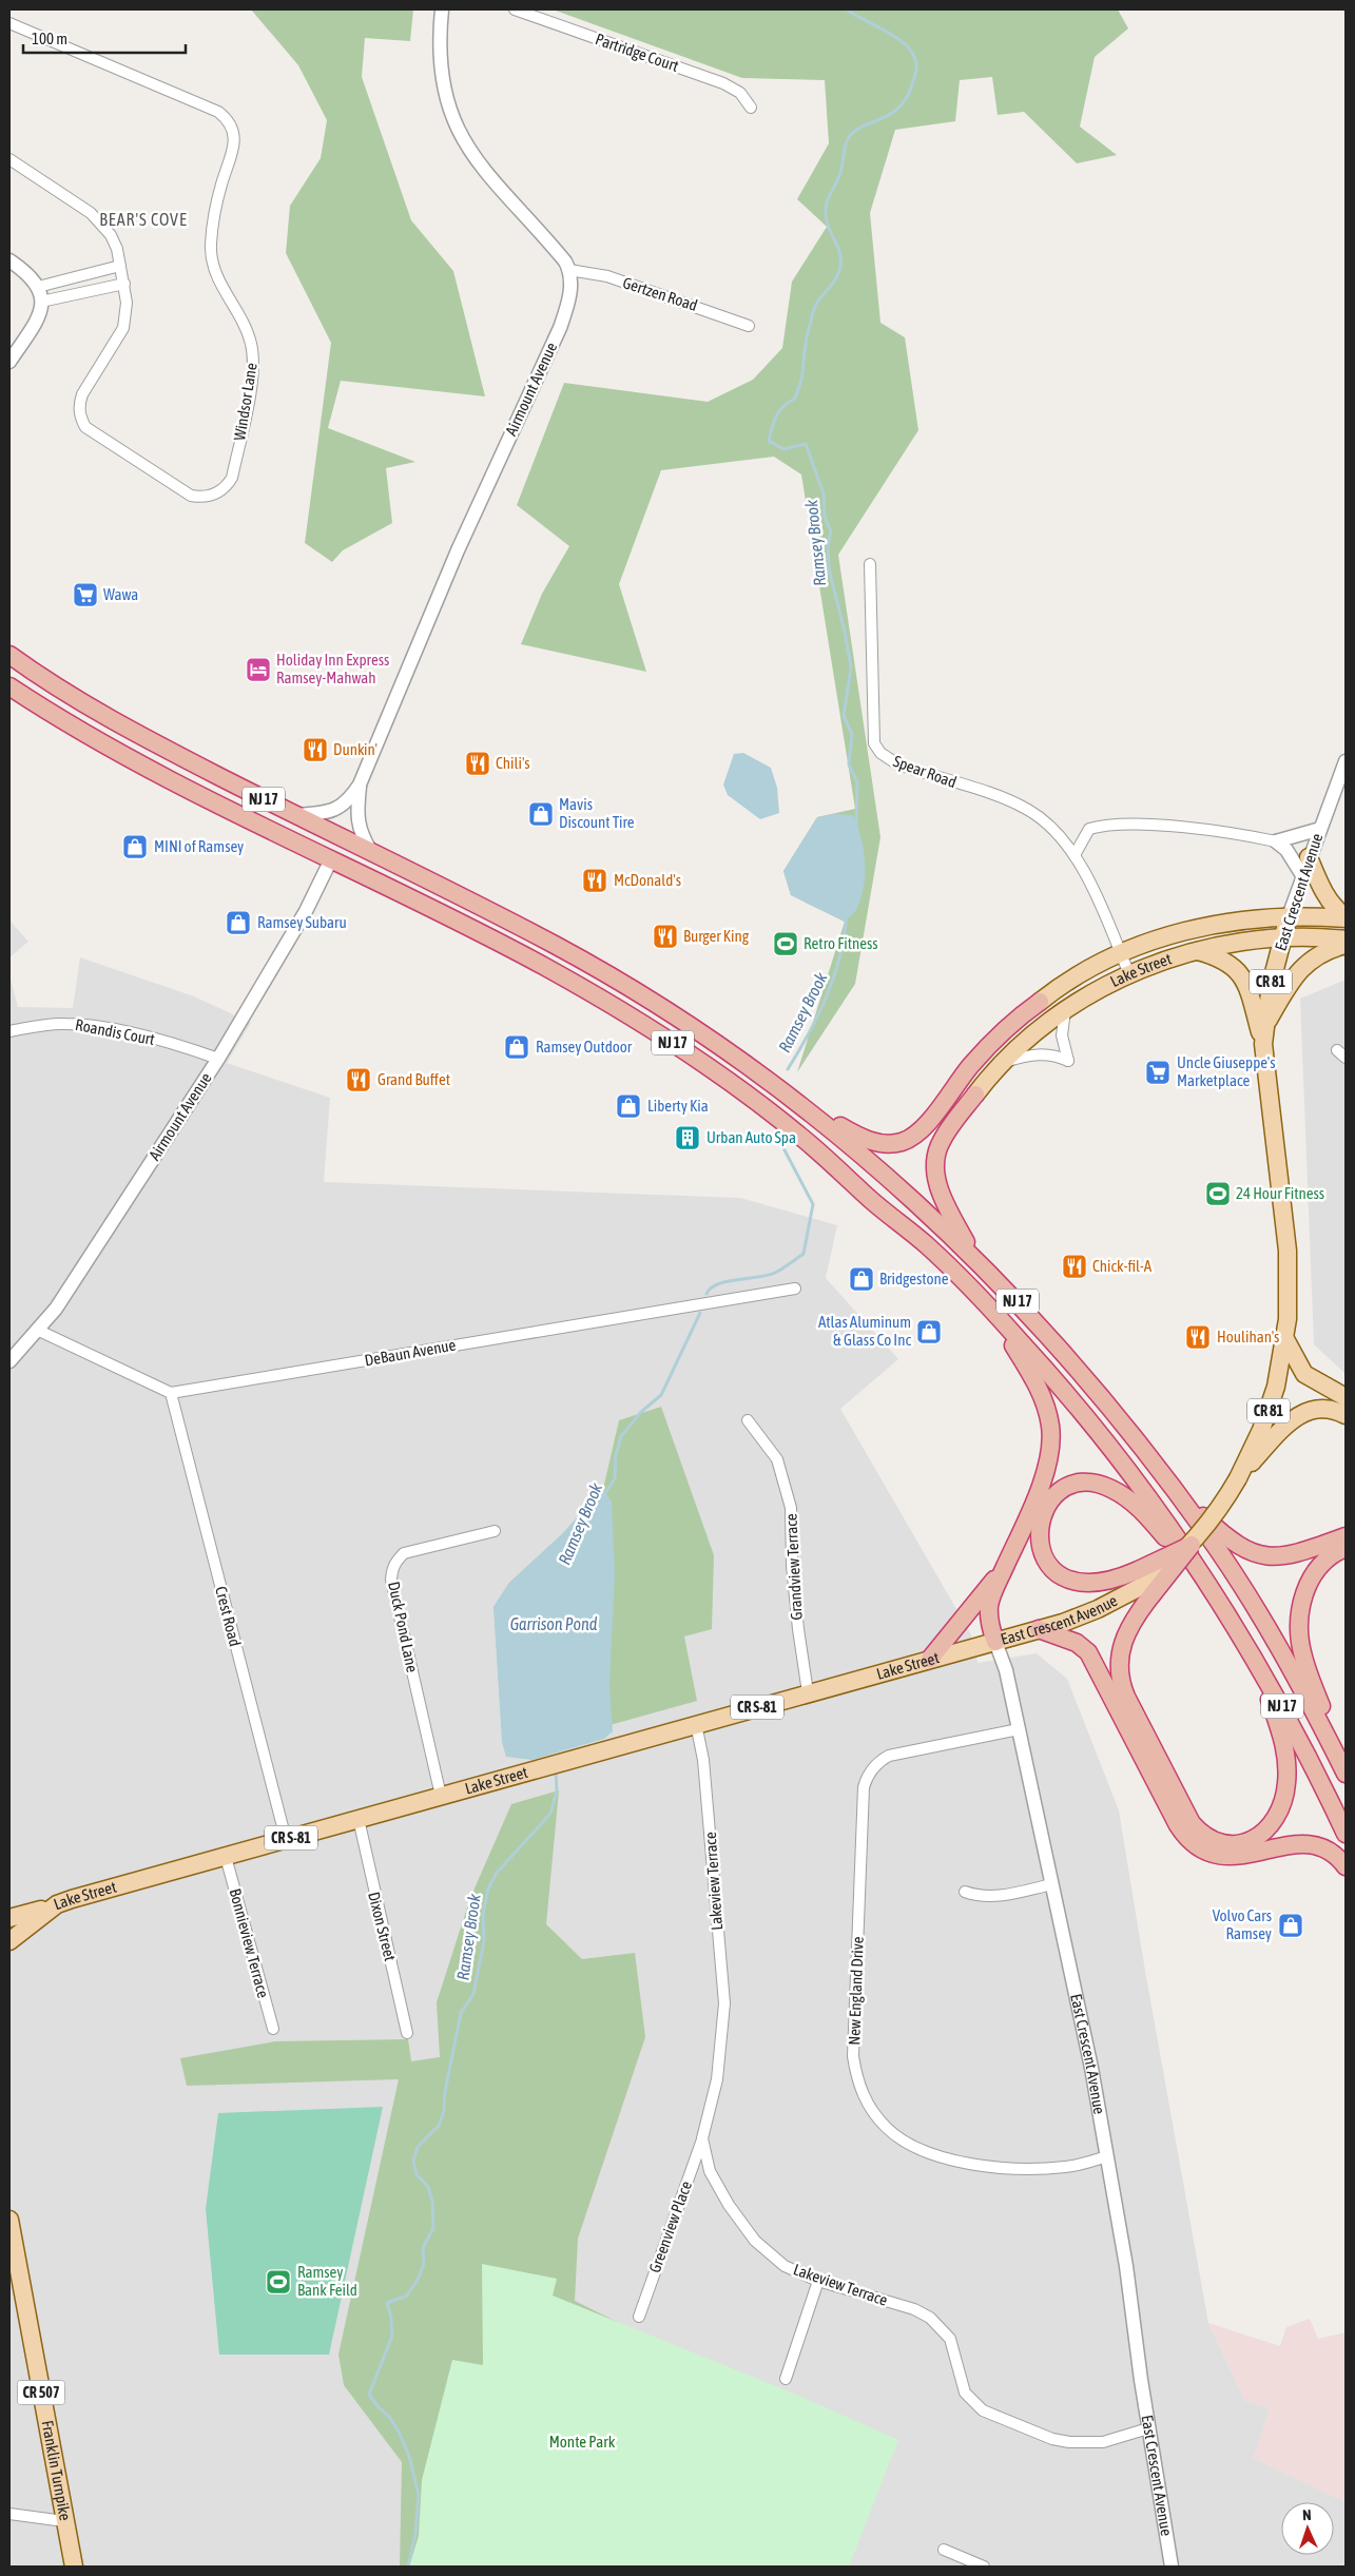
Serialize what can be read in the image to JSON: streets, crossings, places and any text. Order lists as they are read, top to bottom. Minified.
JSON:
{"streets":{"highway":["NJ 17"],"main road":["East Crescent Avenue","Lake Street","CR 81","CR S-81","CR 507","Franklin Turnpike"],"street":["Partridge Court","Gertzen Road","Airmount Avenue","Windsor Lane","Spear Road","Roandis Court","DeBaun Avenue","Grandview Terrace","Crest Road","Duck Pond Lane","Lakeview Terrace","Dixon Street","Bonnieview Terrace","New England Drive","Greenview Place"]},"crossings":[["Gertzen Road","Airmount Avenue"],["Airmount Avenue","NJ 17"],["Airmount Avenue","Roandis Court"],["Spear Road","Lake Street"],["East Crescent Avenue","Lake Street"],["East Crescent Avenue","Lakeview Terrace"],["East Crescent Avenue","New England Drive"],["Lake Street","Grandview Terrace"],["Lake Street","Crest Road"],["Lake Street","Duck Pond Lane"],["Lake Street","Lakeview Terrace"],["Lake Street","Dixon Street"],["Lake Street","Bonnieview Terrace"],["DeBaun Avenue","Crest Road"],["Lakeview Terrace","Greenview Place"]],"districts":["BEAR'S COVE"],"water":["Ramsey Brook","Garrison Pond"],"parks":["Monte Park"],"places":{"supermarket":["Wawa","Uncle Giuseppe's Marketplace"],"hotel":["Holiday Inn Express Ramsey-Mahwah"],"restaurant":["Dunkin'","Chili's","McDonald's","Burger King","Grand Buffet","Chick-fil-A","Houlihan's"],"shop":["Mavis Discount Tire","MINI of Ramsey","Ramsey Subaru","Ramsey Outdoor","Liberty Kia","Bridgestone","Atlas Aluminum & Glass Co Inc","Volvo Cars Ramsey"],"sports":["Retro Fitness","24 Hour Fitness","Ramsey Bank Feild"],"building":["Urban Auto Spa"]},"scale_bar":"100 m","north":"top"}
